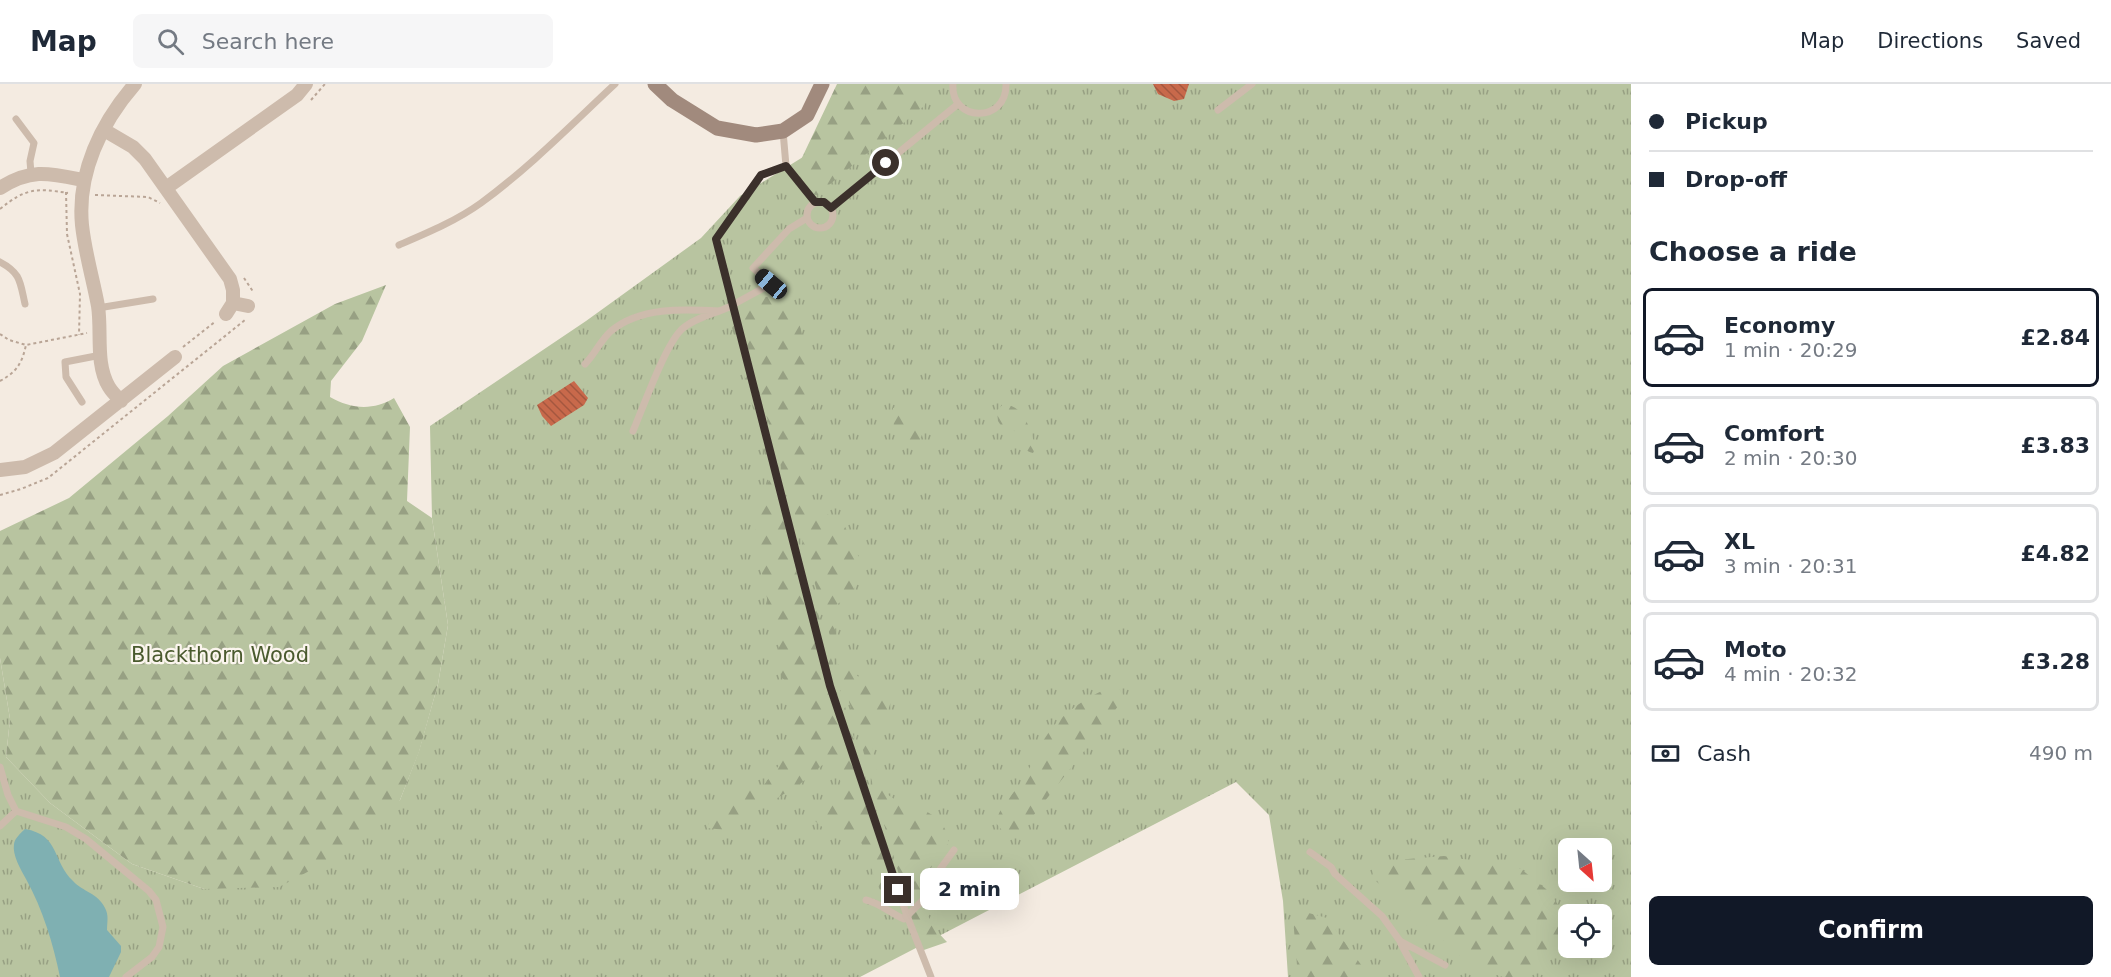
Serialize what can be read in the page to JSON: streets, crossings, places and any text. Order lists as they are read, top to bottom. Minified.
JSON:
{"parks":["Blackthorn Wood"],"north":"bottom right","page":{"header":"Map","search":"Search here","nav":["Map","Directions","Saved"],"banner":["Pickup","Drop-off"],"heading":"Choose a ride","list":[{"name":"Economy","note":"1 min · 20:29","value":"£2.84"},{"name":"Comfort","note":"2 min · 20:30","value":"£3.83"},{"name":"XL","note":"3 min · 20:31","value":"£4.82"},{"name":"Moto","note":"4 min · 20:32","value":"£3.28"}],"pay":["Cash","490 m"],"bubble":"2 min","buttons":"Confirm"}}
